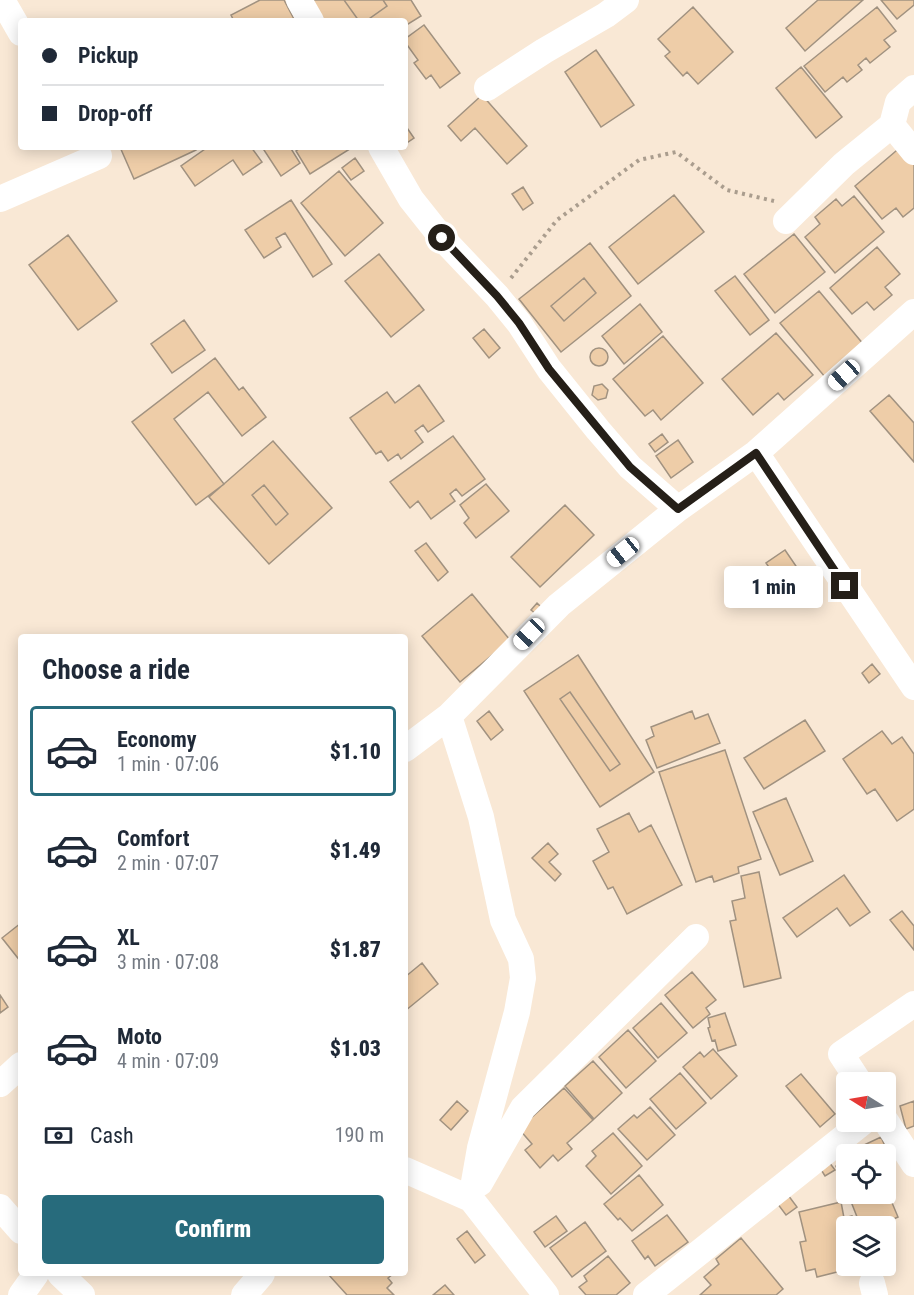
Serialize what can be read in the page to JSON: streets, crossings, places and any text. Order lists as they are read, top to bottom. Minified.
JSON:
{"north":"left","page":{"banner":["Pickup","Drop-off"],"bubble":"1 min","heading":"Choose a ride","list":[{"name":"Economy","note":"1 min · 07:06","value":"$1.10"},{"name":"Comfort","note":"2 min · 07:07","value":"$1.49"},{"name":"XL","note":"3 min · 07:08","value":"$1.87"},{"name":"Moto","note":"4 min · 07:09","value":"$1.03"}],"pay":["Cash","190 m"],"buttons":"Confirm"}}
